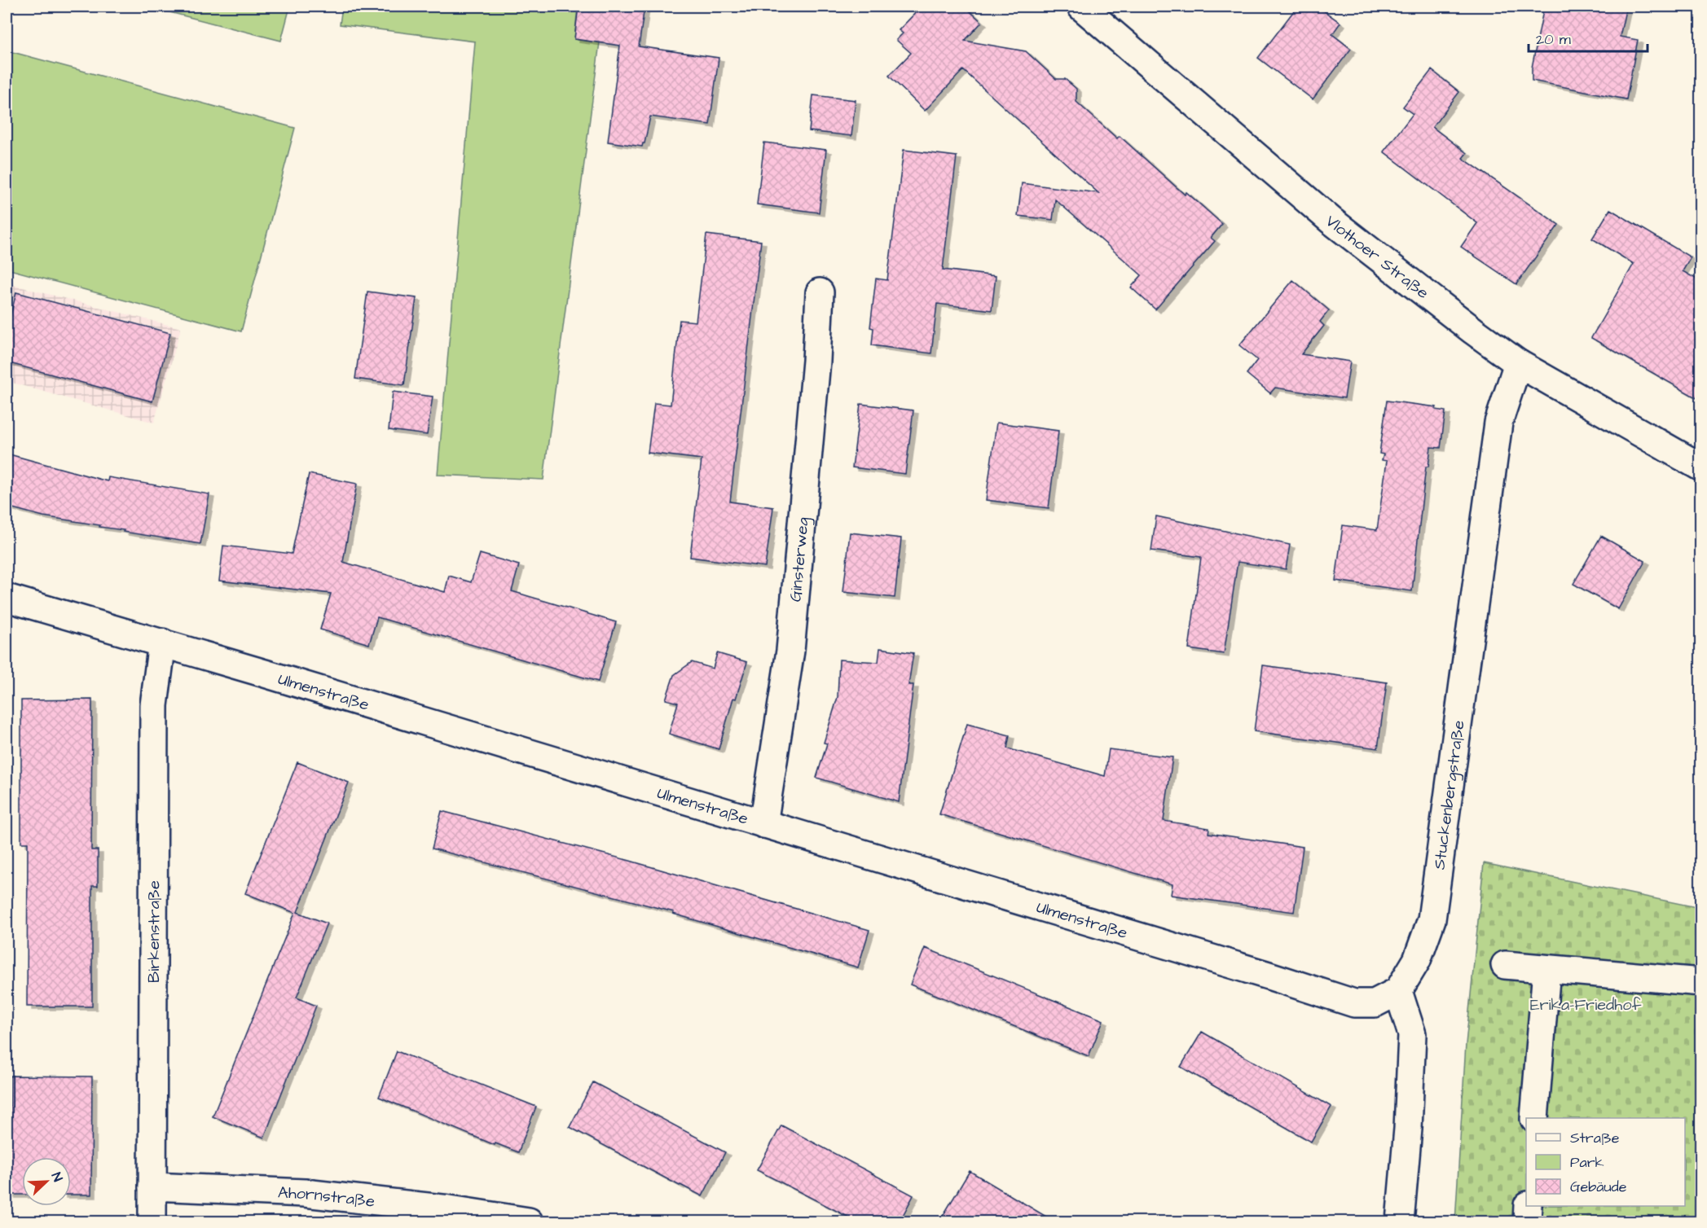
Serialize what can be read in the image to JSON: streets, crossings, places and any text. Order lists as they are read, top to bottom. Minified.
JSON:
{"streets":{"street":["Vlothoer Straße","Ginsterweg","Ulmenstraße","Stuckenbergstraße","Birkenstraße","Ahornstraße"]},"crossings":[["Vlothoer Straße","Stuckenbergstraße"],["Ginsterweg","Ulmenstraße"],["Ulmenstraße","Stuckenbergstraße"],["Ulmenstraße","Birkenstraße"],["Birkenstraße","Ahornstraße"]],"parks":["Erika-Friedhof"],"legend":["Straße","Park","Gebäude"],"scale_bar":"20 m","north":"top right"}
